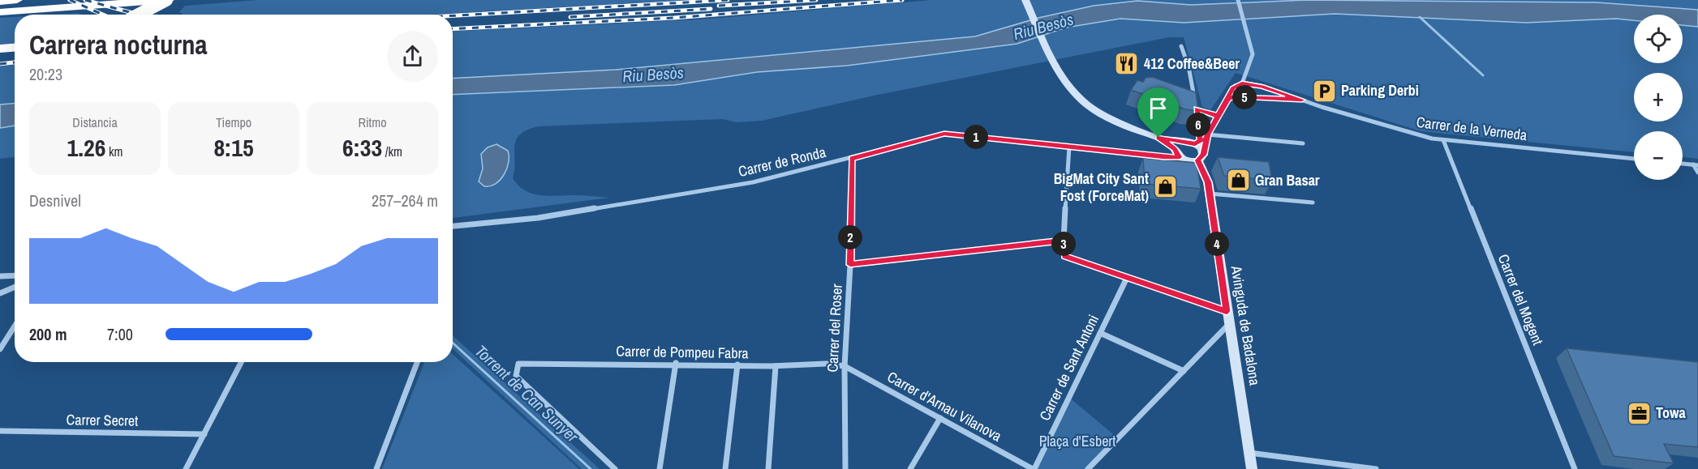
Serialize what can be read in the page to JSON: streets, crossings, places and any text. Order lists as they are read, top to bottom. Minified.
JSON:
{"streets":{"street":["Carrer de la Verneda","Carrer de Ronda","Carrer del Mogent","Avinguda de Badalona","Carrer del Roser","Carrer de Pompeu Fabra","Carrer de Sant Antoni","Carrer d'Arnau Vilanova","Carrer Secret"]},"crossings":[["Carrer de la Verneda","Carrer del Mogent"],["Carrer de Ronda","Carrer del Roser"],["Carrer del Roser","Carrer de Pompeu Fabra"],["Carrer del Roser","Carrer d'Arnau Vilanova"],["Carrer de Pompeu Fabra","Carrer d'Arnau Vilanova"],["Carrer de Sant Antoni","Carrer d'Arnau Vilanova"]],"water":["Riu Besòs","Torrent de Can Sunyer"],"parks":["Plaça d'Esbert"],"places":{"restaurant":["412 Coffee&Beer"],"parking":["Parking Derbi"],"shop":["Gran Basar","BigMat City Sant Fost (ForceMat)"],"office":["Towa"]},"page":{"map_buttons":["+","−"],"heading":["Carrera nocturna","20:23"],"pins":["5","6","1","2","3","4"],"stats":[["Distancia","1.26 km"],["Tiempo","8:15"],["Ritmo","6:33 /km"]],"chart":["Desnivel","257–264 m"],"list":[{"name":"200 m","note":"7:00"}]}}
